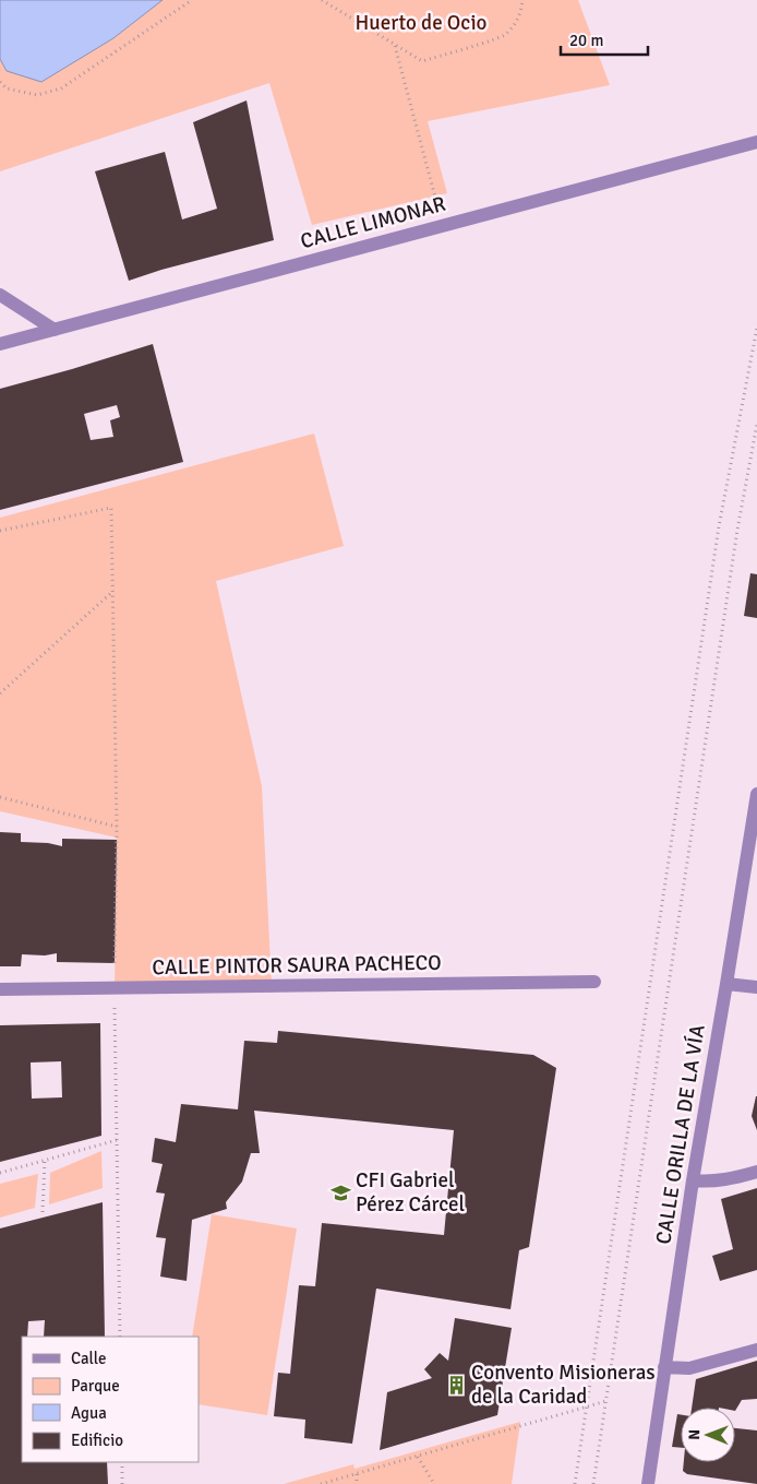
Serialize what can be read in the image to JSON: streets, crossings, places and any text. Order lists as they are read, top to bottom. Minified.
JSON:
{"streets":{"street":["CALLE LIMONAR","CALLE PINTOR SAURA PACHECO","CALLE ORILLA DE LA VÍA"]},"parks":["Huerto de Ocio"],"places":{"school or university":["CFI Gabriel Pérez Cárcel"],"building":["Convento Misioneras de la Caridad"]},"legend":["Calle","Parque","Agua","Edificio"],"scale_bar":"20 m","north":"left"}
